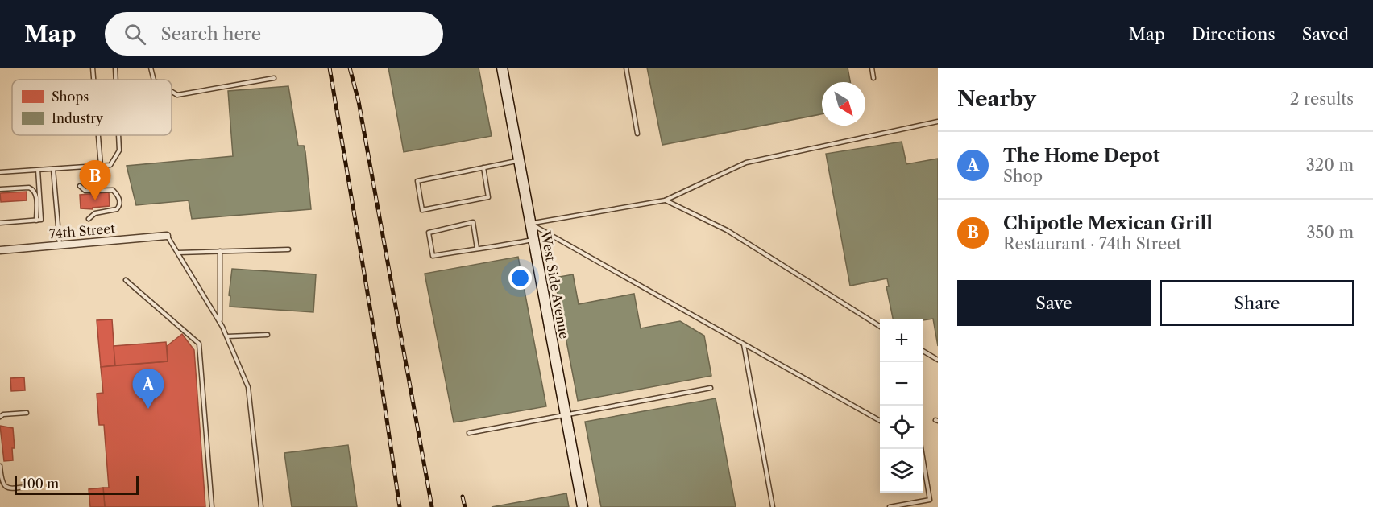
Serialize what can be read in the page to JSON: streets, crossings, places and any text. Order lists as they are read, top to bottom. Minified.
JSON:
{"streets":{"street":["74th Street","West Side Avenue"]},"legend":["Shops","Industry"],"scale_bar":"100 m","north":"bottom right","page":{"header":"Map","search":"Search here","nav":["Map","Directions","Saved"],"heading":["Nearby","2 results"],"list":[{"mark":"A","name":"The Home Depot","note":"Shop","value":"320 m"},{"mark":"B","name":"Chipotle Mexican Grill","note":"Restaurant · 74th Street","value":"350 m"}],"pins":["B","A"],"buttons":["Save","Share"],"map_buttons":["+","−"],"scale":"100 m"}}
